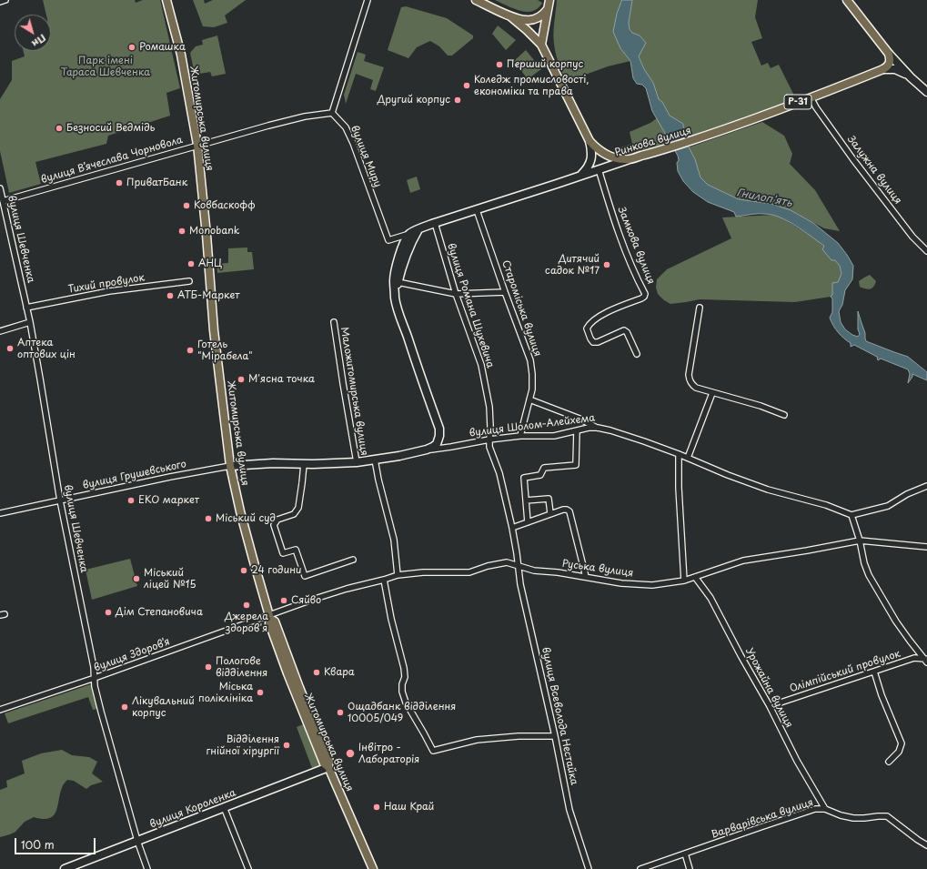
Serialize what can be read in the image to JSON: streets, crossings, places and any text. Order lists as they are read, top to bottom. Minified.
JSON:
{"streets":{"main road":["Р-31","Житомирська вулиця","Ринкова вулиця","вулиця Шолом-Алейхема","вулиця Короленка"],"street":["вулиця Миру","вулиця Вʼячеслава Чорновола","Залужна вулиця","вулиця Шевченка","Замкова вулиця","Тихий провулок","вулиця Романа Шухевича","Староміська вулиця","Маложитомирська вулиця","вулиця Грушевського","Руська вулиця","вулиця Здоровʼя","Олімпійський провулок","Урожайна вулиця","вулиця Всеволода Нестайка","Варварівська вулиця"]},"crossings":[["Житомирська вулиця","вулиця Вʼячеслава Чорновола"],["Житомирська вулиця","вулиця Шолом-Алейхема"],["Житомирська вулиця","вулиця Грушевського"],["Житомирська вулиця","Руська вулиця"],["Житомирська вулиця","вулиця Здоровʼя"],["Житомирська вулиця","вулиця Короленка"],["Ринкова вулиця","вулиця Миру"],["Ринкова вулиця","Залужна вулиця"],["Ринкова вулиця","Замкова вулиця"],["Ринкова вулиця","вулиця Романа Шухевича"],["Ринкова вулиця","Староміська вулиця"],["вулиця Миру","вулиця Вʼячеслава Чорновола"],["вулиця Вʼячеслава Чорновола","вулиця Шевченка"],["вулиця Шевченка","Тихий провулок"],["вулиця Шевченка","вулиця Грушевського"],["вулиця Шевченка","вулиця Здоровʼя"],["вулиця Шевченка","вулиця Короленка"],["вулиця Романа Шухевича","вулиця Шолом-Алейхема"],["вулиця Романа Шухевича","Руська вулиця"],["вулиця Романа Шухевича","вулиця Всеволода Нестайка"],["Староміська вулиця","вулиця Шолом-Алейхема"],["Маложитомирська вулиця","вулиця Шолом-Алейхема"],["Маложитомирська вулиця","Руська вулиця"],["вулиця Шолом-Алейхема","вулиця Грушевського"],["Руська вулиця","вулиця Здоровʼя"],["Руська вулиця","Урожайна вулиця"],["Руська вулиця","вулиця Всеволода Нестайка"],["Олімпійський провулок","Урожайна вулиця"],["Урожайна вулиця","Варварівська вулиця"]],"water":["Гнилоп'ять"],"parks":["Парк імені Тараса Шевченка"],"places":["Ромашка","Перший корпус","Коледж промисловості, економіки та права","Другий корпус","Безносий Ведмідь","ПриватБанк","Ковбаскофф","Monobank","АНЦ","Дитячий садок №17","АТБ-Маркет","Аптека оптових цін","Готель \"Мірабела\"","М'ясна точка","ЕКО маркет","Міський суд","24 години","Міський ліцей №15","Сяйво","Джерела здоров'я","Дім Степановича","Пологове відділення","Квара","Міська поліклініка","Лікувальний корпус","Ощадбанк відділення 10005/049","Відділення гнійної хірургії","Інвітро - Лабораторія","Наш Край"],"scale_bar":"100 m","north":"bottom right"}
